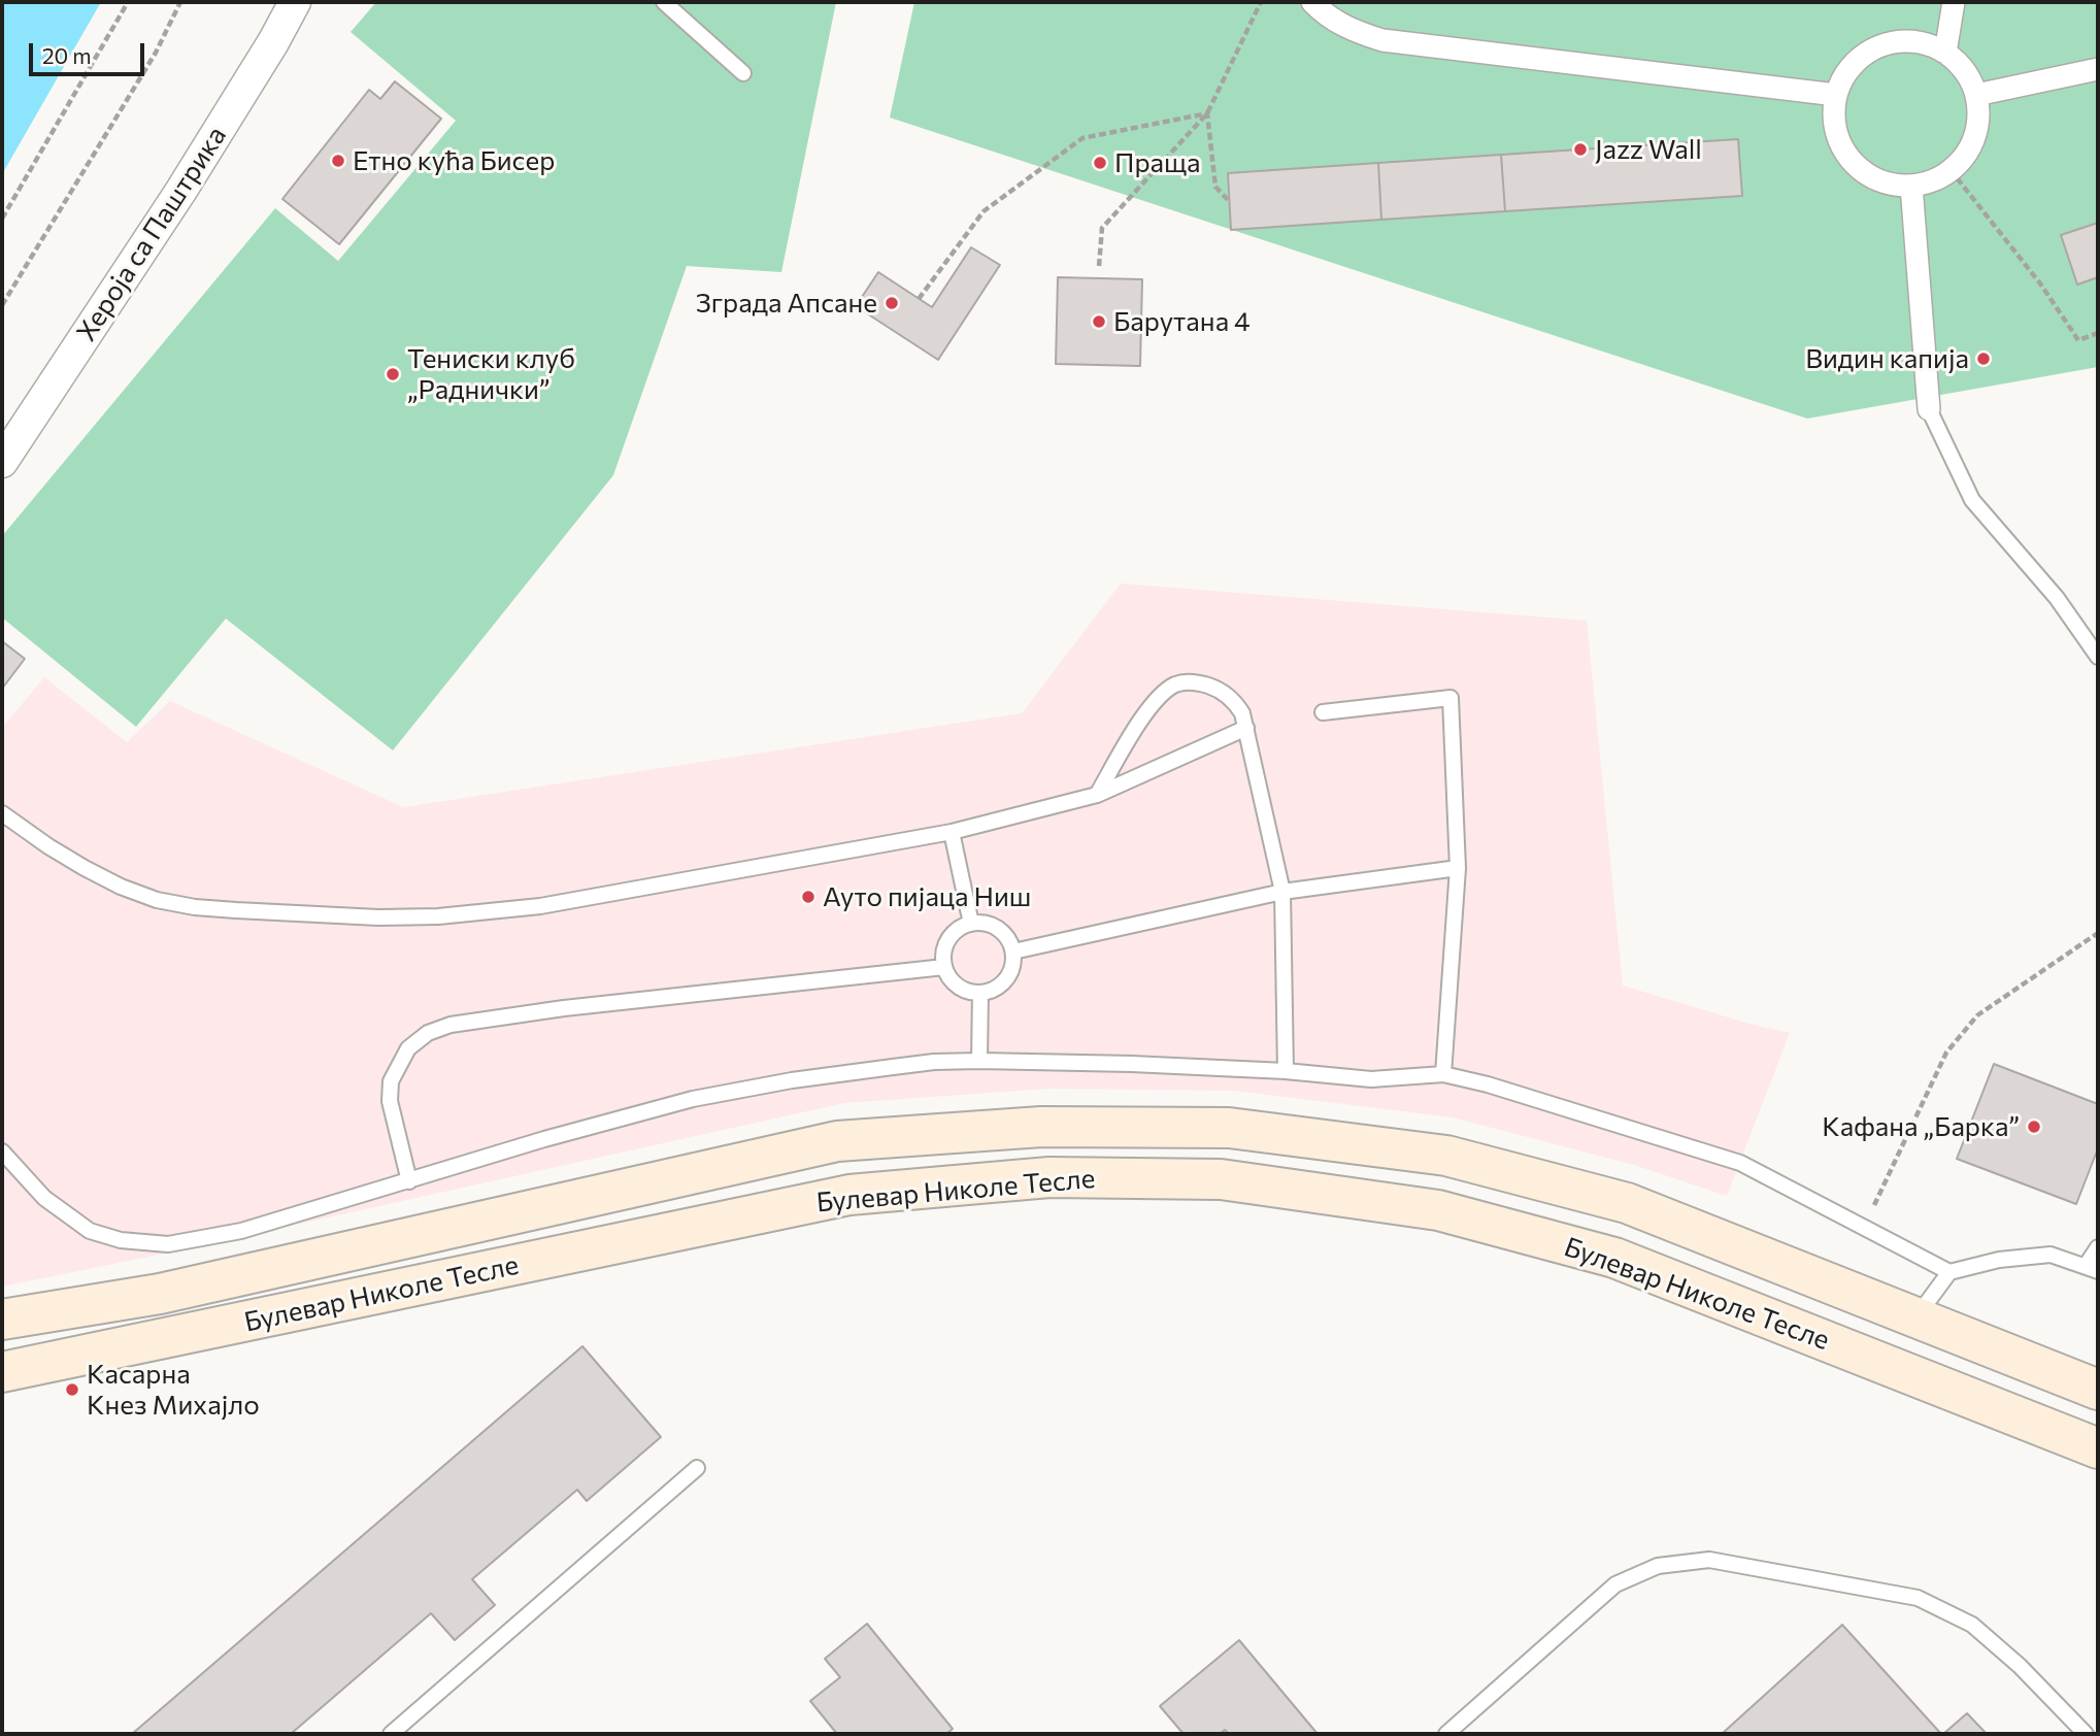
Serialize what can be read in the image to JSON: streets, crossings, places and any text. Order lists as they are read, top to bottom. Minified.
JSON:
{"streets":{"main road":["Булевар Николе Тесле"],"street":["Хероја са Паштрика"]},"places":["Jazz Wall","Етно кућа Бисер","Праща","Зграда Апсане","Барутана 4","Видин капија","Тениски клуб „Раднички”","Ауто пијаца Ниш","Кафана „Барка”","Касарна Кнез Михајло"],"scale_bar":"20 m"}
